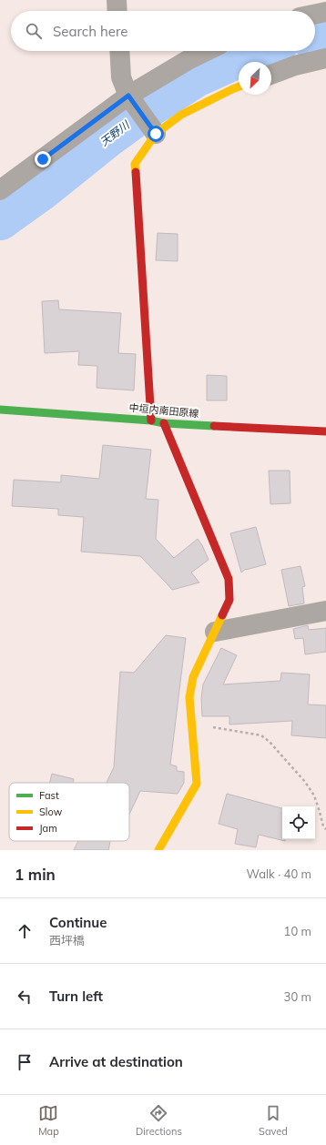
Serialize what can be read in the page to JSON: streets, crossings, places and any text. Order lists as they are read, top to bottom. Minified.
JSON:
{"streets":{"street":["中垣内南田原線"]},"water":["天野川"],"legend":["Fast","Slow","Jam"],"north":"bottom left","page":{"search":"Search here","heading":["1 min","Walk · 40 m"],"list":[["Continue","西坪橋","10 m"],["Turn left","30 m"],"Arrive at destination"],"nav":["Map","Directions","Saved"]}}
